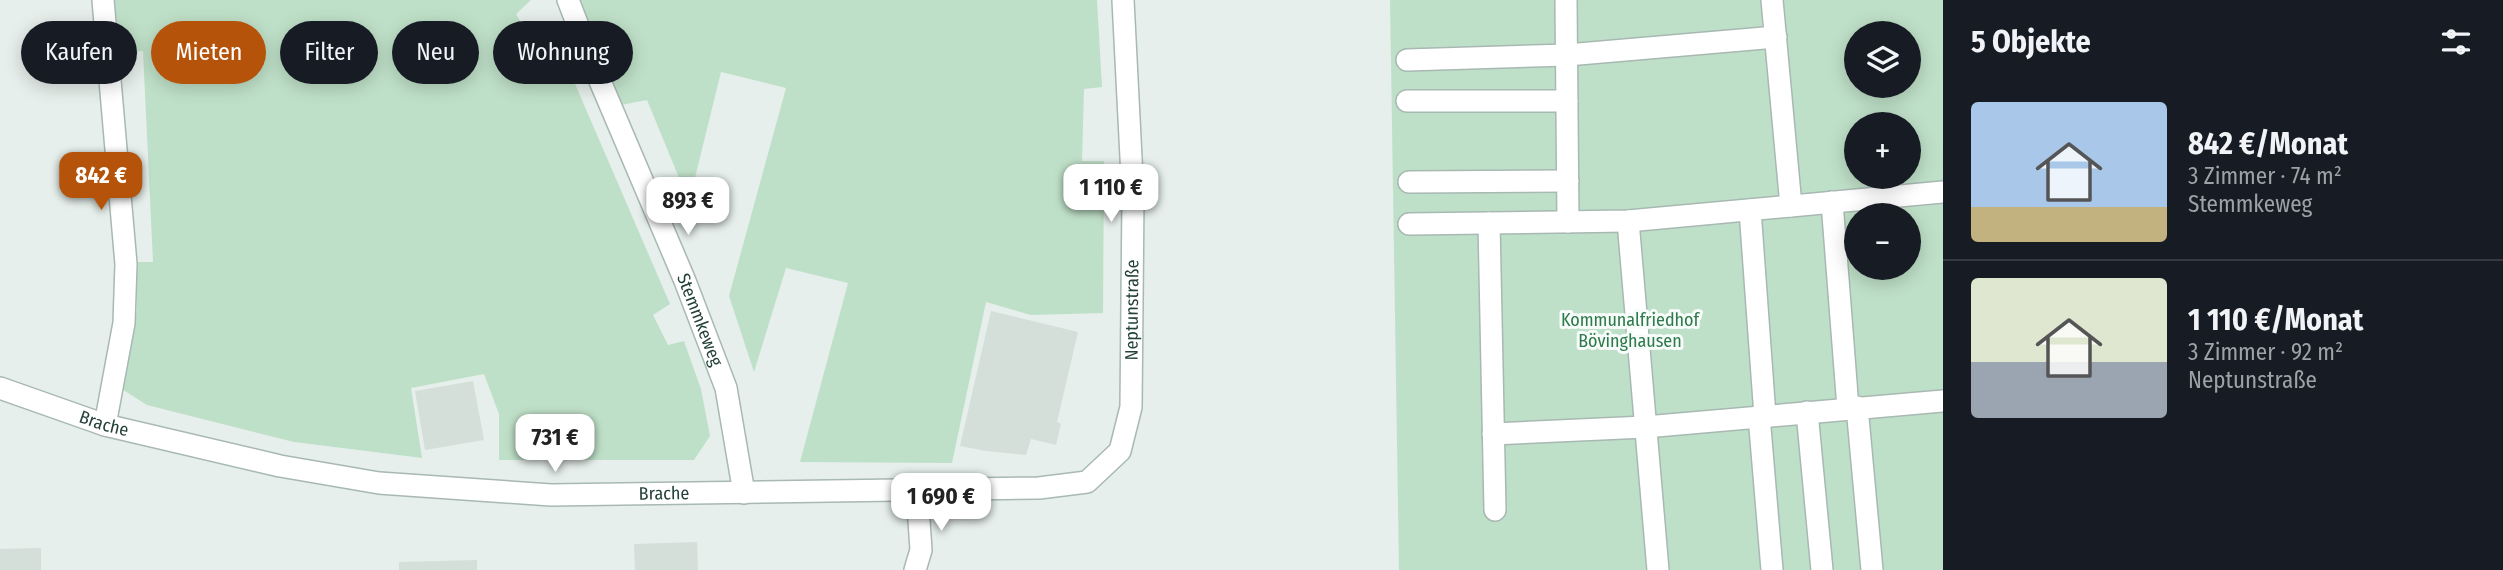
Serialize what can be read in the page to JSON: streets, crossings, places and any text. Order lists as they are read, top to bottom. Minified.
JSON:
{"streets":{"street":["Neptunstraße","Stemmkeweg","Brache"]},"crossings":[["Neptunstraße","Brache"],["Stemmkeweg","Brache"]],"parks":["Kommunalfriedhof Bövinghausen"],"page":{"heading":"5 Objekte","map_buttons":["+","−"],"chip":["Kaufen","Mieten","Filter","Neu","Wohnung"],"list":[{"name":"842 €/Monat","note":"3 Zimmer · 74 m² · Stemmkeweg"},{"name":"1 110 €/Monat","note":"3 Zimmer · 92 m² · Neptunstraße"}],"price":["842 €","1 110 €","893 €","731 €","1 690 €"]}}
